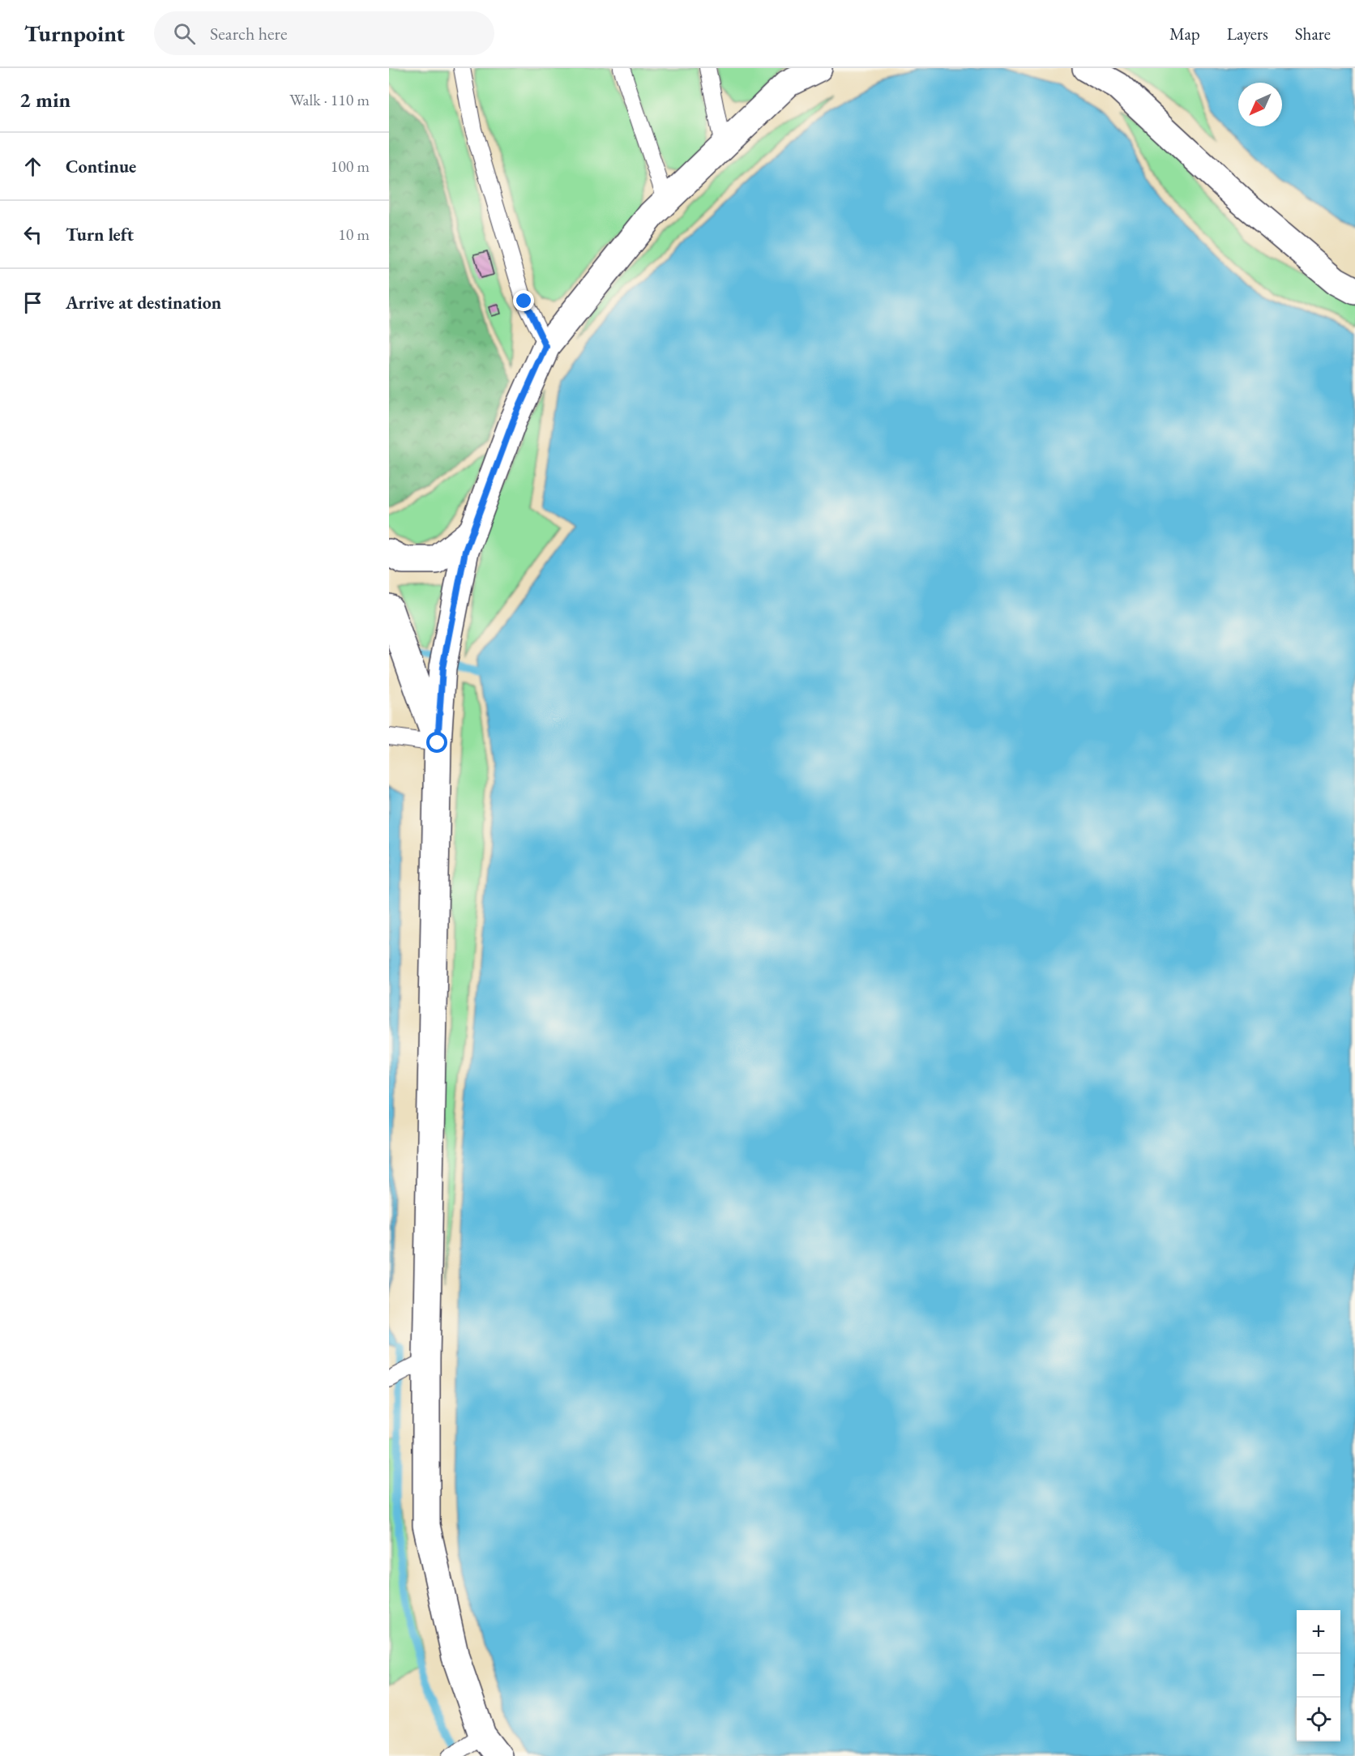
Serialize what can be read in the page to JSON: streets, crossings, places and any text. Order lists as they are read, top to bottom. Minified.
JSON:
{"north":"bottom left","page":{"header":"Turnpoint","search":"Search here","nav":["Map","Layers","Share"],"heading":["2 min","Walk · 110 m"],"list":[["Continue","100 m"],["Turn left","10 m"],"Arrive at destination"],"map_buttons":["+","−"]}}
